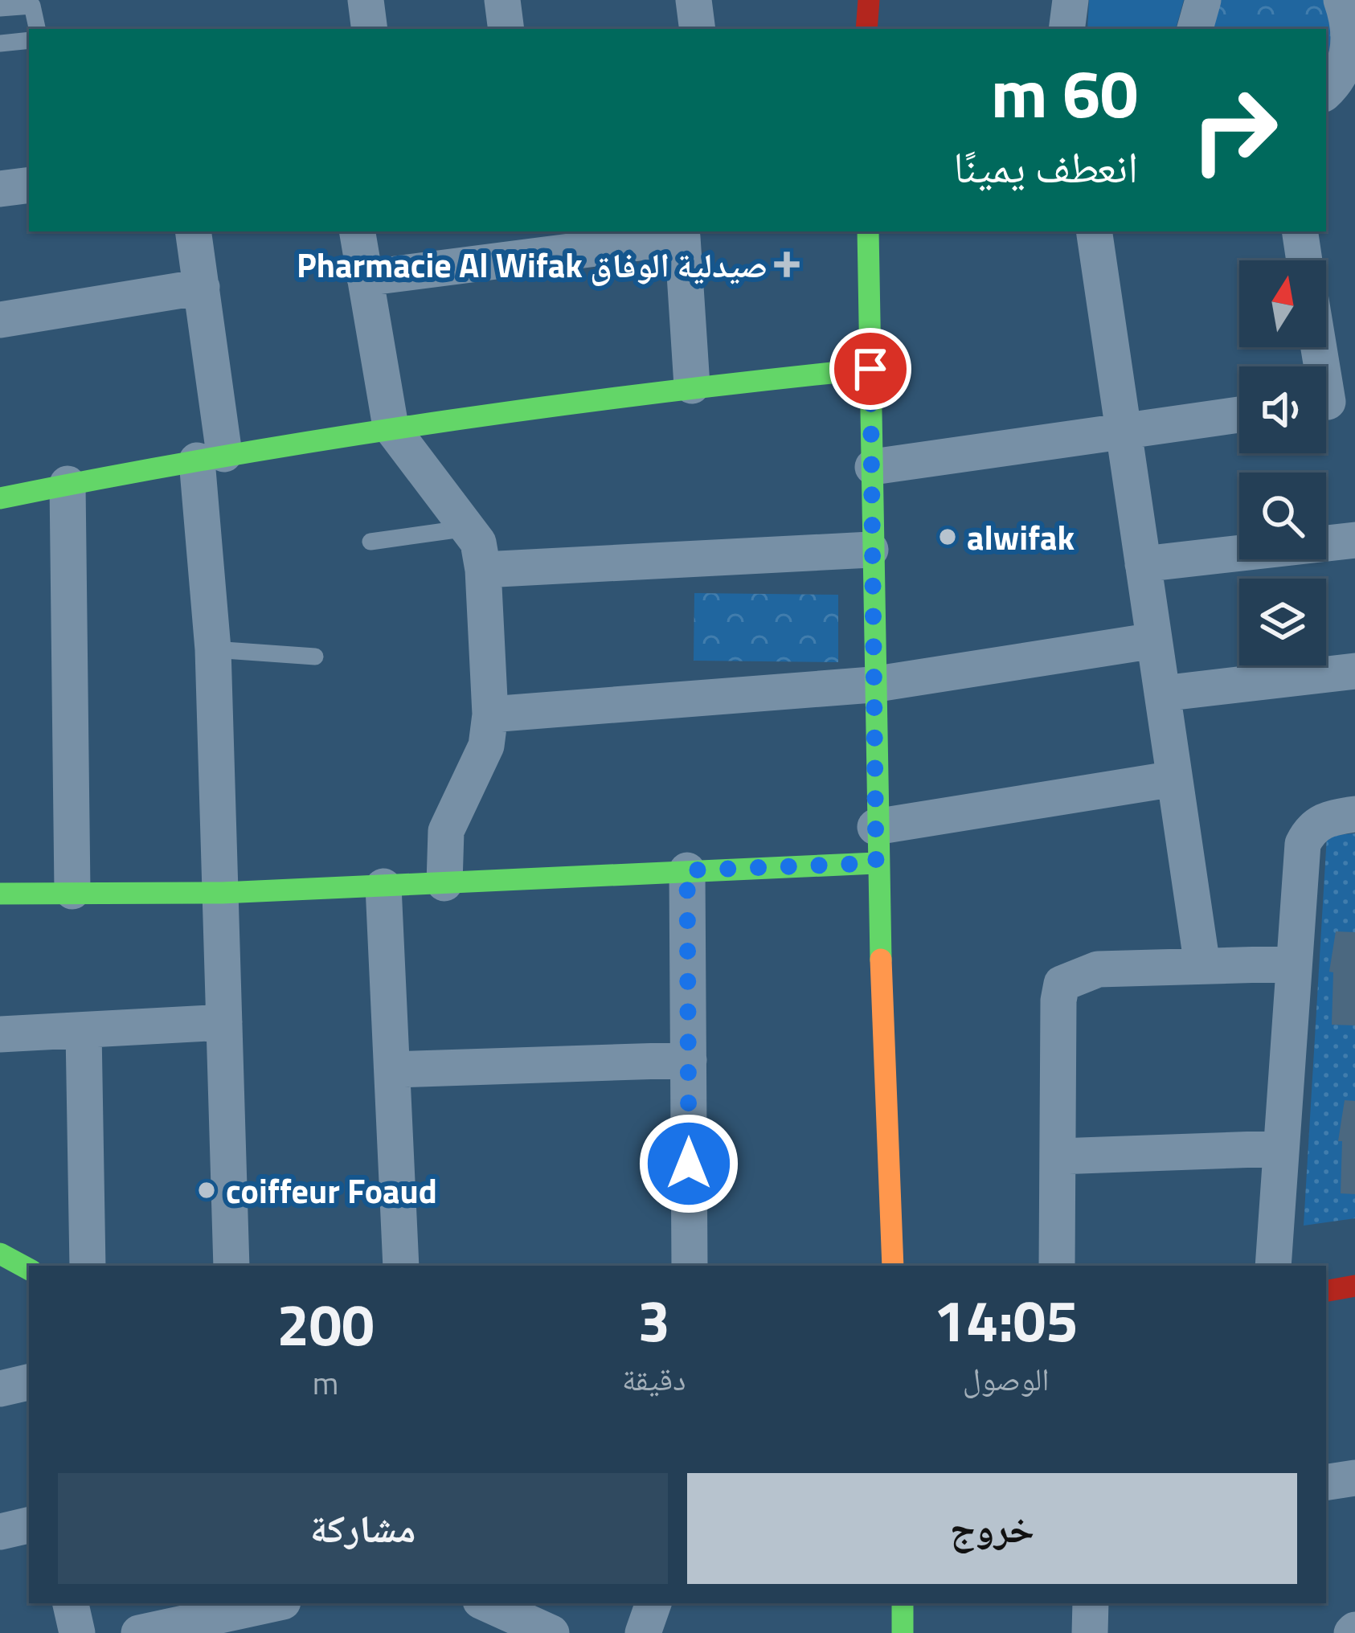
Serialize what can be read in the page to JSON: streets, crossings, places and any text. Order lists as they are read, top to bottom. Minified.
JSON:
{"places":{"health":["Pharmacie Al Wifak صيدلية الوفاق"],"other":["alwifak","coiffeur Foaud"]},"north":"top","page":{"turn":["60 m","انعطف يمينًا"],"eta":["14:05","الوصول","3","دقيقة","200","m"],"buttons":["خروج","مشاركة"]}}
